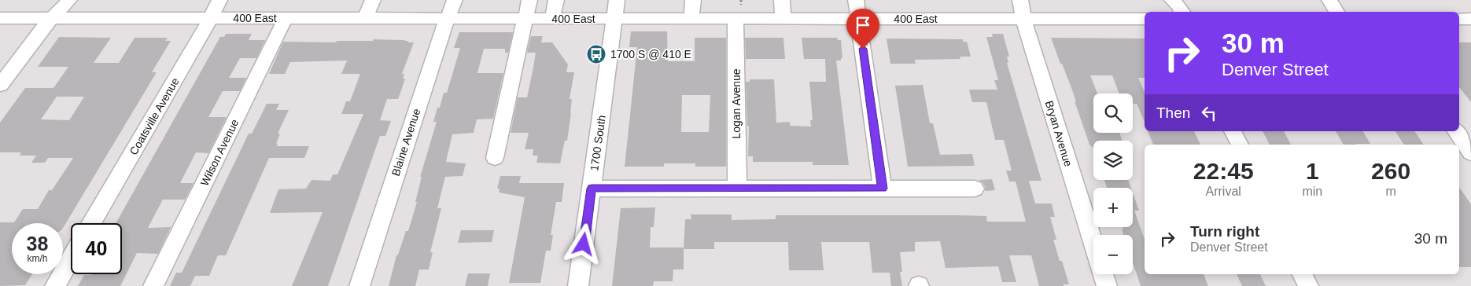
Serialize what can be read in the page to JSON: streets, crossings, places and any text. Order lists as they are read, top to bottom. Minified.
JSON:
{"streets":{"street":["400 East","Logan Avenue","Coatsville Avenue","Bryan Avenue","Blaine Avenue","1700 South","Wilson Avenue"]},"crossings":[["400 East","Logan Avenue"],["400 East","Coatsville Avenue"],["400 East","Bryan Avenue"],["400 East","Blaine Avenue"],["400 East","1700 South"],["400 East","Wilson Avenue"]],"places":{"bus stop":["1700 S @ 410 E"]},"page":{"turn":["30 m","Denver Street"],"map_buttons":["+","−"],"then":"Then","eta":["22:45","Arrival","1","min","260","m"],"list":[{"name":"Turn right","note":"Denver Street","value":"30 m"}],"speed":"38 km/h","limit":"40"}}
